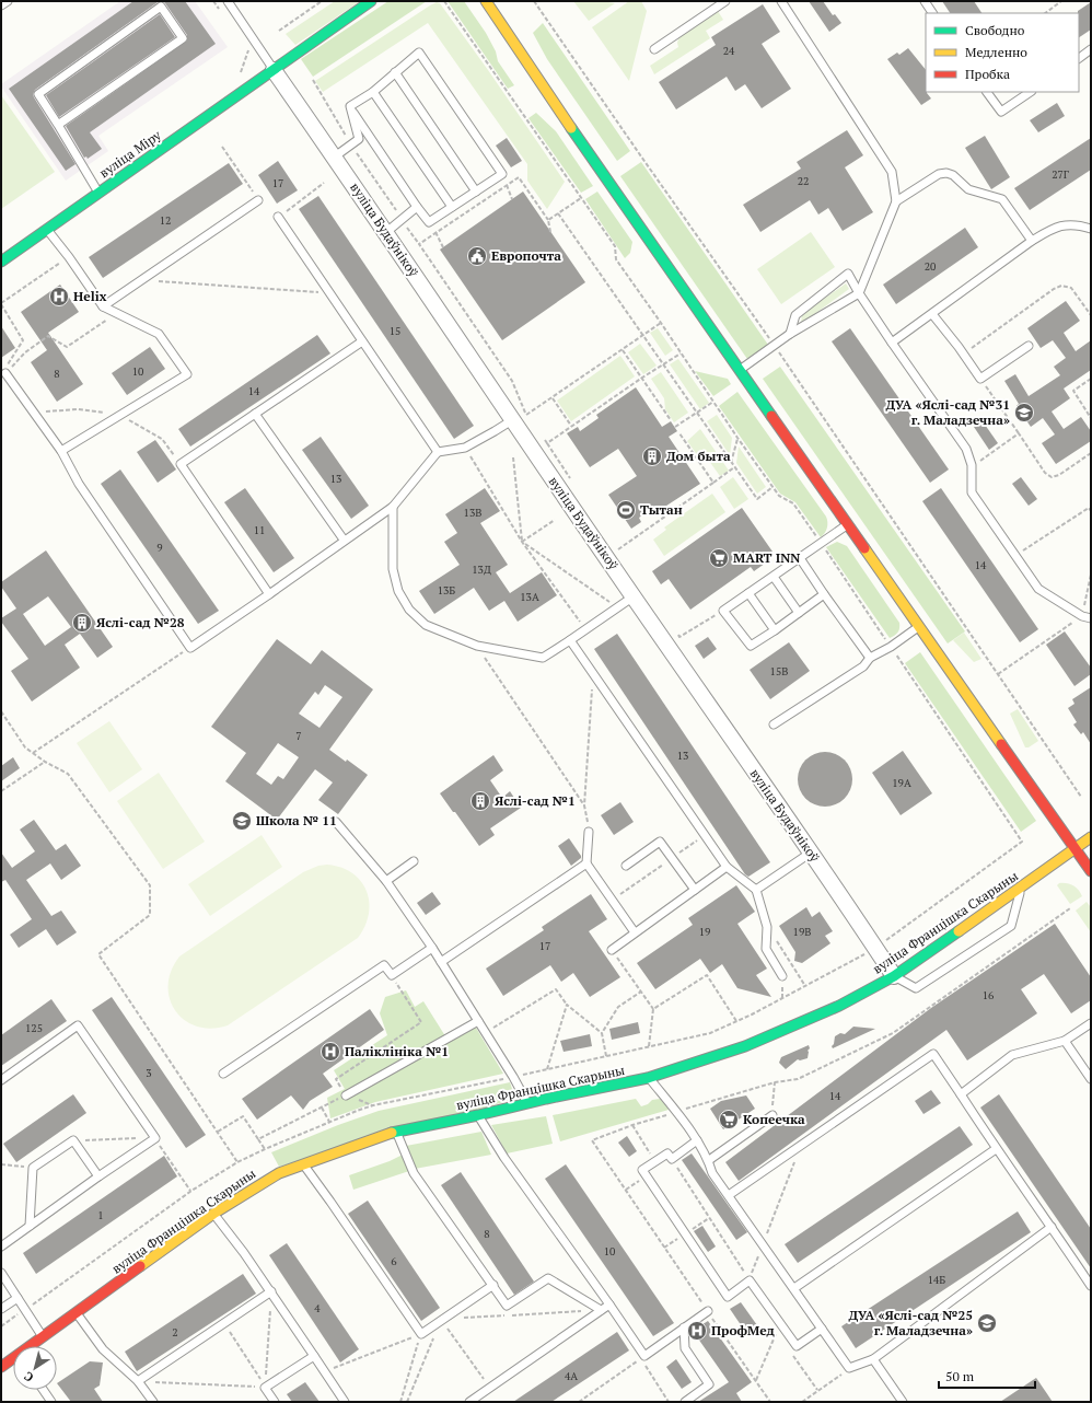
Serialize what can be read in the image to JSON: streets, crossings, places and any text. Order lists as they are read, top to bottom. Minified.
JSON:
{"streets":{"main road":["вуліца Міру","вуліца Францішка Скарыны"],"street":["вуліца Будаўнікоў"]},"crossings":[["вуліца Міру","вуліца Будаўнікоў"],["вуліца Будаўнікоў","вуліца Францішка Скарыны"]],"places":{"public building":["Европочта"],"hospital":["Helix","Паліклініка №1","ПрофМед"],"school or university":["ДУА «Яслі-сад №31 г. Маладзечна»","Школа № 11","ДУА «Яслі-сад №25 г. Маладзечна»"],"building":["Дом быта","Яслі-сад №28","Яслі-сад №1"],"sports":["Тытан"],"supermarket":["MART INN","Копеечка"]},"house_numbers":["24","27Г","22","17","12","20","15","10","8","14","13","13В","11","9","14","13Д","13Б","13А","15В","7","13","19А","19","19В","17","16","125","3","14","1","8","10","6","14Б","4","2","4А"],"legend":["Свободно","Медленно","Пробка"],"scale_bar":"50 m","north":"bottom left"}
